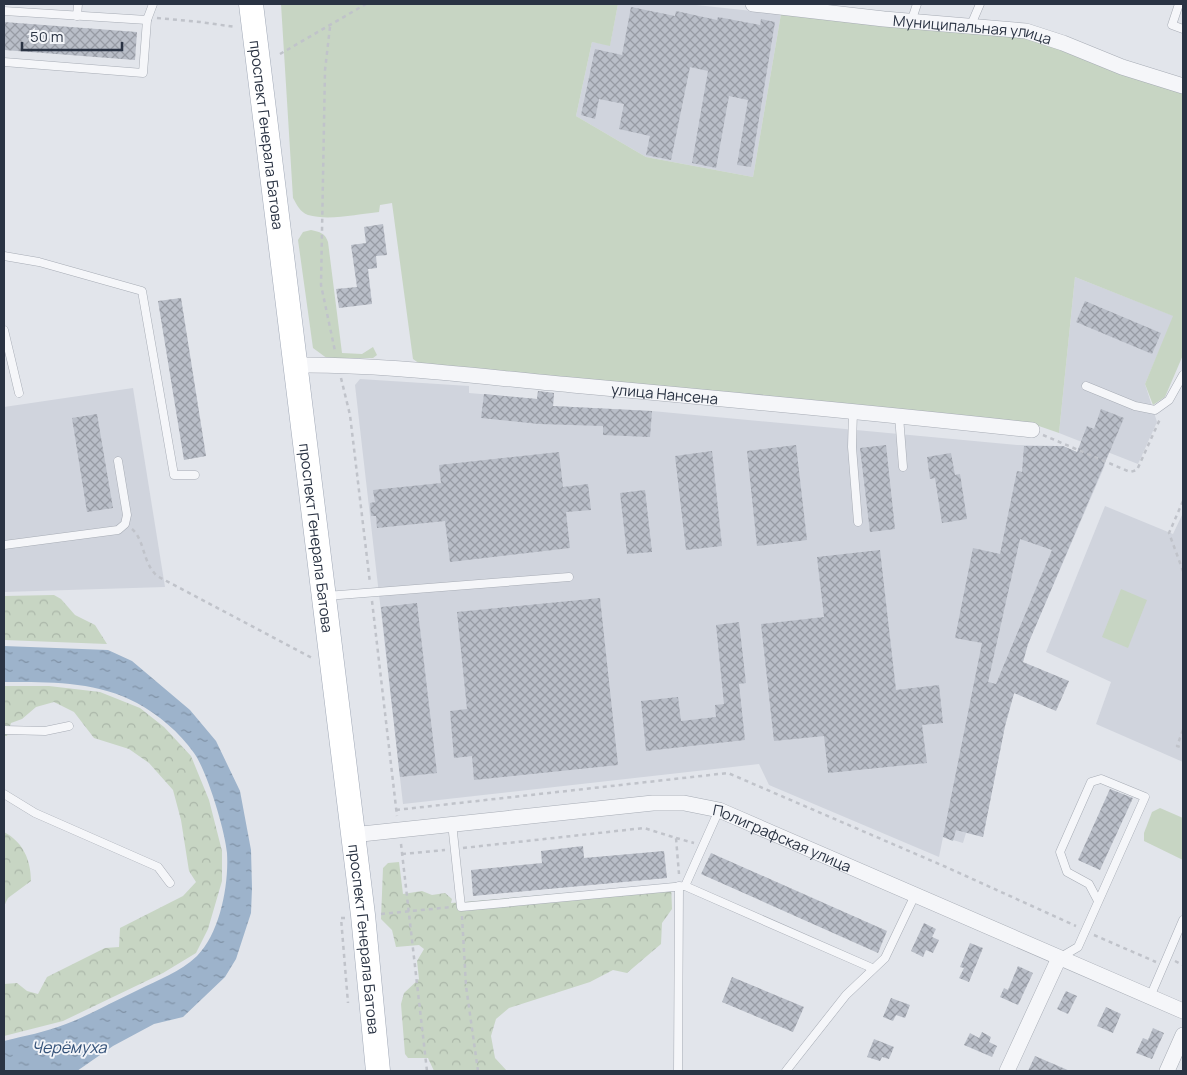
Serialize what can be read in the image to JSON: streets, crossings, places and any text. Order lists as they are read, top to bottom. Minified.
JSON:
{"streets":{"main road":["проспект Генерала Батова"],"street":["Муниципальная улица","улица Нансена","Полиграфская улица"]},"crossings":[["проспект Генерала Батова","улица Нансена"],["проспект Генерала Батова","Полиграфская улица"]],"water":["Черёмуха"],"scale_bar":"50 m"}
